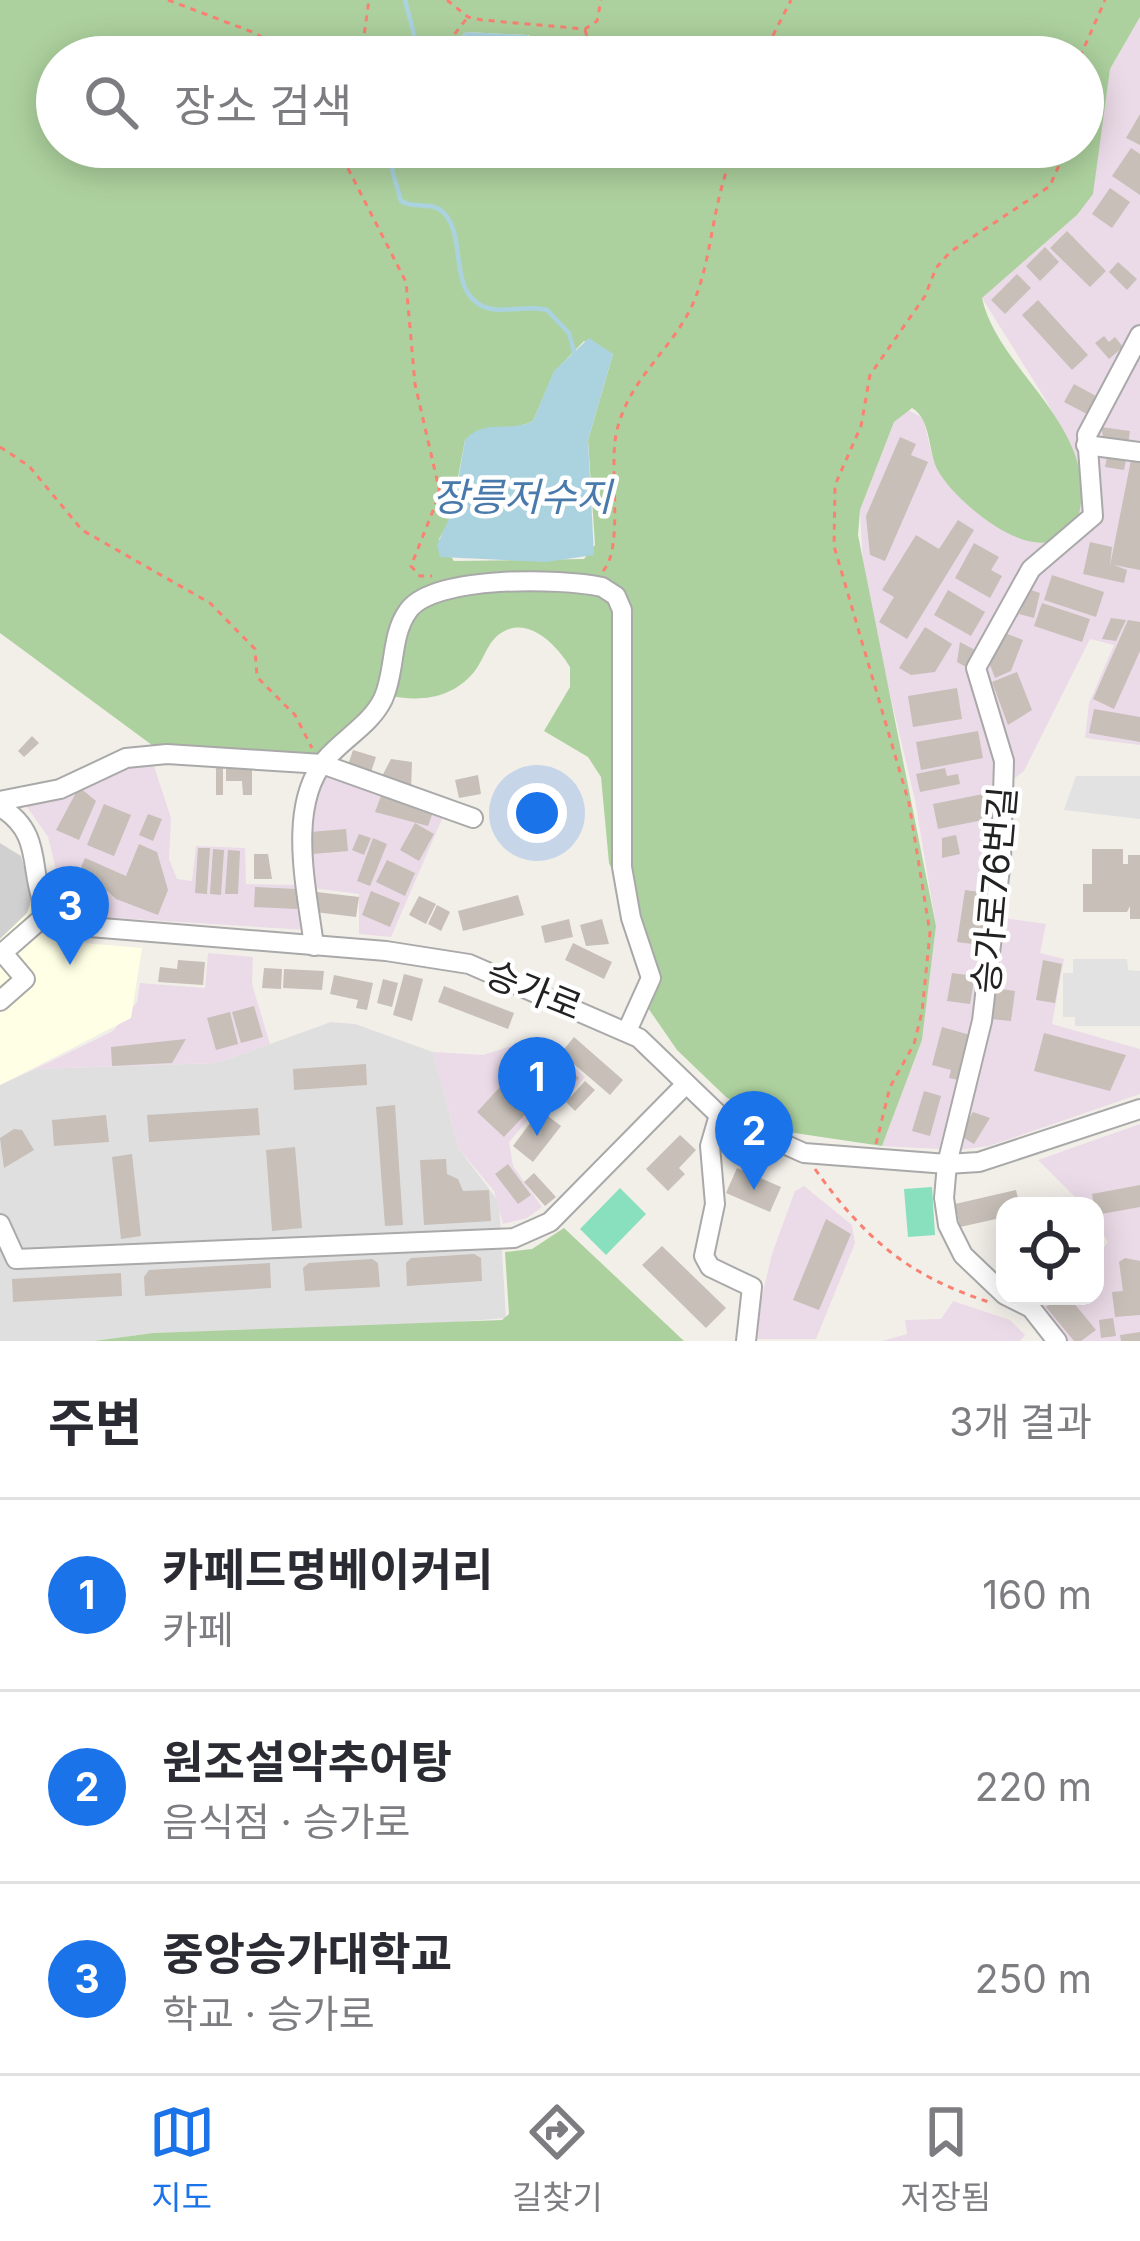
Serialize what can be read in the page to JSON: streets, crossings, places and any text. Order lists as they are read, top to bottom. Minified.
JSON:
{"streets":{"street":["승가로76번길","승가로"]},"crossings":[["승가로76번길","승가로"]],"water":["장릉저수지"],"page":{"search":"장소 검색","pins":["3","1","2"],"heading":["주변","3개 결과"],"list":[{"mark":"1","name":"카페드명베이커리","note":"카페","value":"160 m"},{"mark":"2","name":"원조설악추어탕","note":"음식점 · 승가로","value":"220 m"},{"mark":"3","name":"중앙승가대학교","note":"학교 · 승가로","value":"250 m"}],"nav":["지도","길찾기","저장됨"]}}
